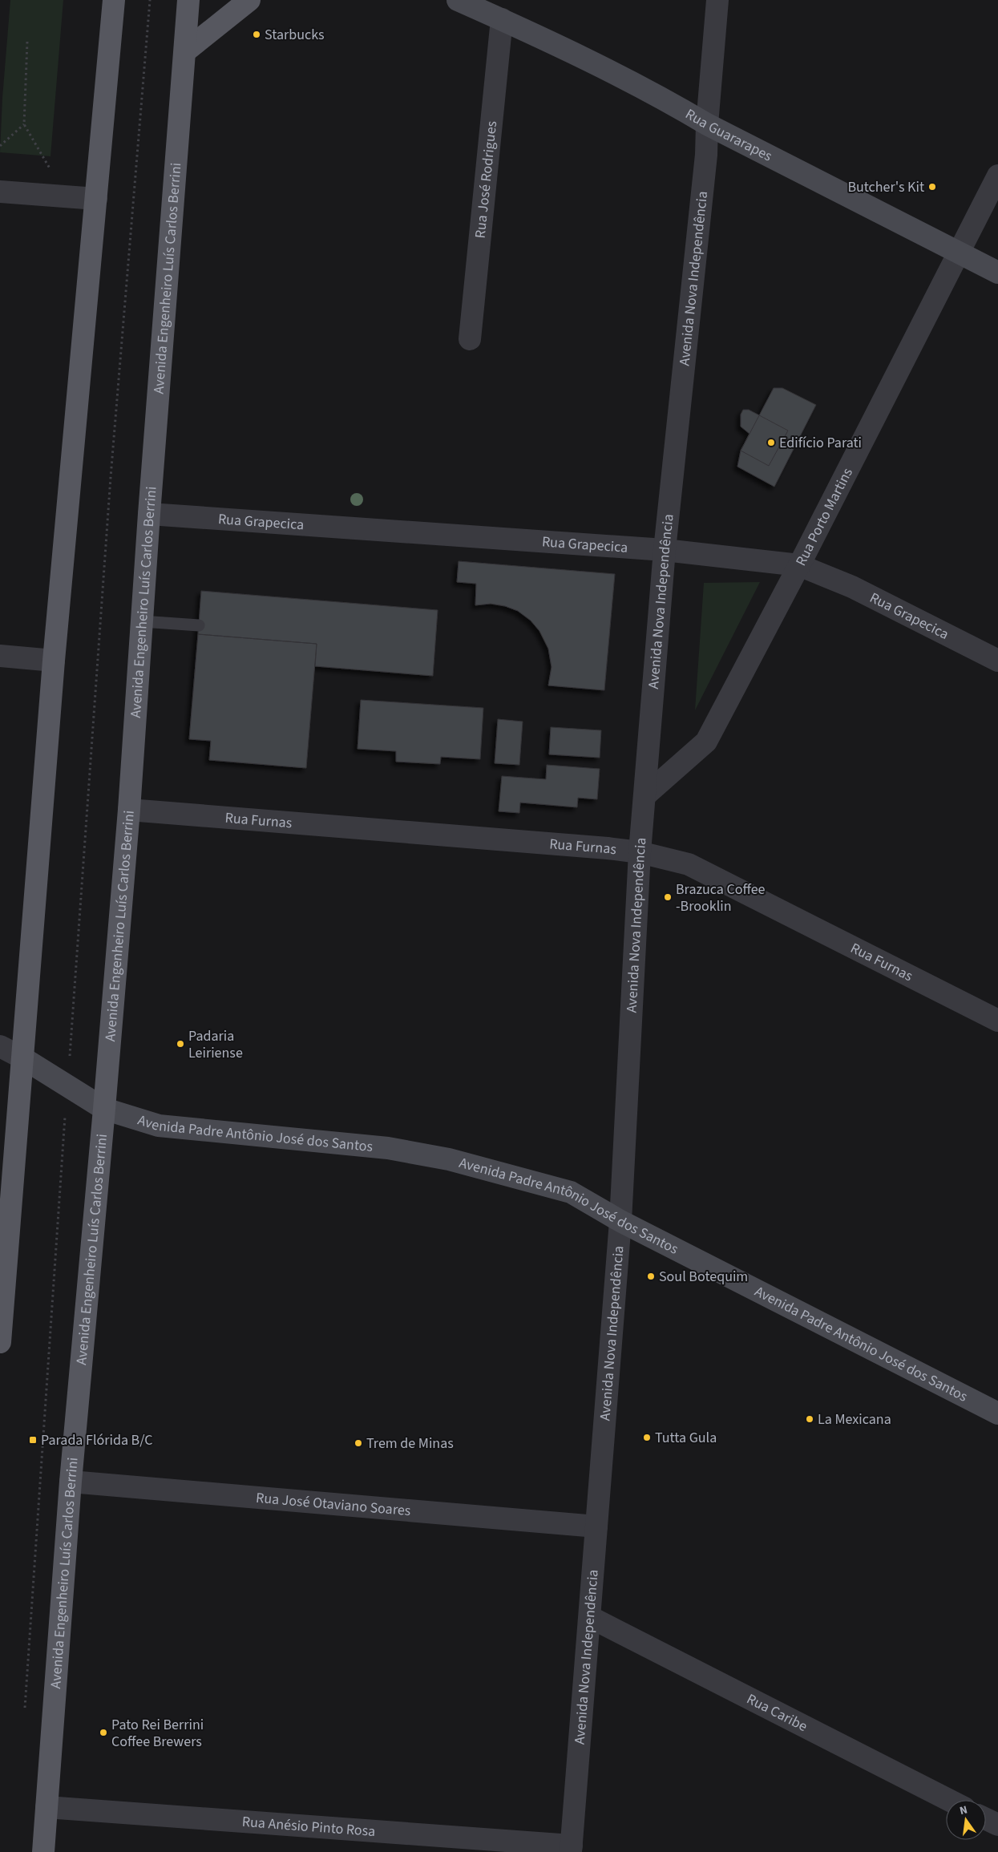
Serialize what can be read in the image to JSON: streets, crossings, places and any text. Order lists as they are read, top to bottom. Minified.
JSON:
{"streets":{"main road":["Avenida Engenheiro Luís Carlos Berrini"],"street":["Rua Guararapes","Rua José Rodrigues","Avenida Nova Independência","Rua Porto Martins","Rua Grapecica","Rua Furnas","Avenida Padre Antônio José dos Santos","Rua José Otaviano Soares","Rua Caribe","Rua Anésio Pinto Rosa"]},"crossings":[["Rua Guararapes","Rua José Rodrigues"],["Rua Guararapes","Avenida Nova Independência"],["Rua Guararapes","Rua Porto Martins"],["Avenida Nova Independência","Rua Porto Martins"],["Avenida Nova Independência","Rua Grapecica"],["Avenida Nova Independência","Rua Furnas"],["Avenida Nova Independência","Avenida Padre Antônio José dos Santos"],["Avenida Nova Independência","Rua José Otaviano Soares"],["Avenida Nova Independência","Rua Caribe"],["Avenida Nova Independência","Rua Anésio Pinto Rosa"],["Avenida Engenheiro Luís Carlos Berrini","Rua Grapecica"],["Avenida Engenheiro Luís Carlos Berrini","Rua Furnas"],["Avenida Engenheiro Luís Carlos Berrini","Avenida Padre Antônio José dos Santos"],["Avenida Engenheiro Luís Carlos Berrini","Rua José Otaviano Soares"],["Avenida Engenheiro Luís Carlos Berrini","Rua Anésio Pinto Rosa"],["Rua Porto Martins","Rua Grapecica"]],"places":{"other":["Starbucks","Butcher's Kit","Edifício Parati","Brazuca Coffee -Brooklin","Padaria Leiriense","Soul Botequim","La Mexicana","Tutta Gula","Trem de Minas","Pato Rei Berrini Coffee Brewers"],"transit":["Parada Flórida B/C"]},"north":"top"}
